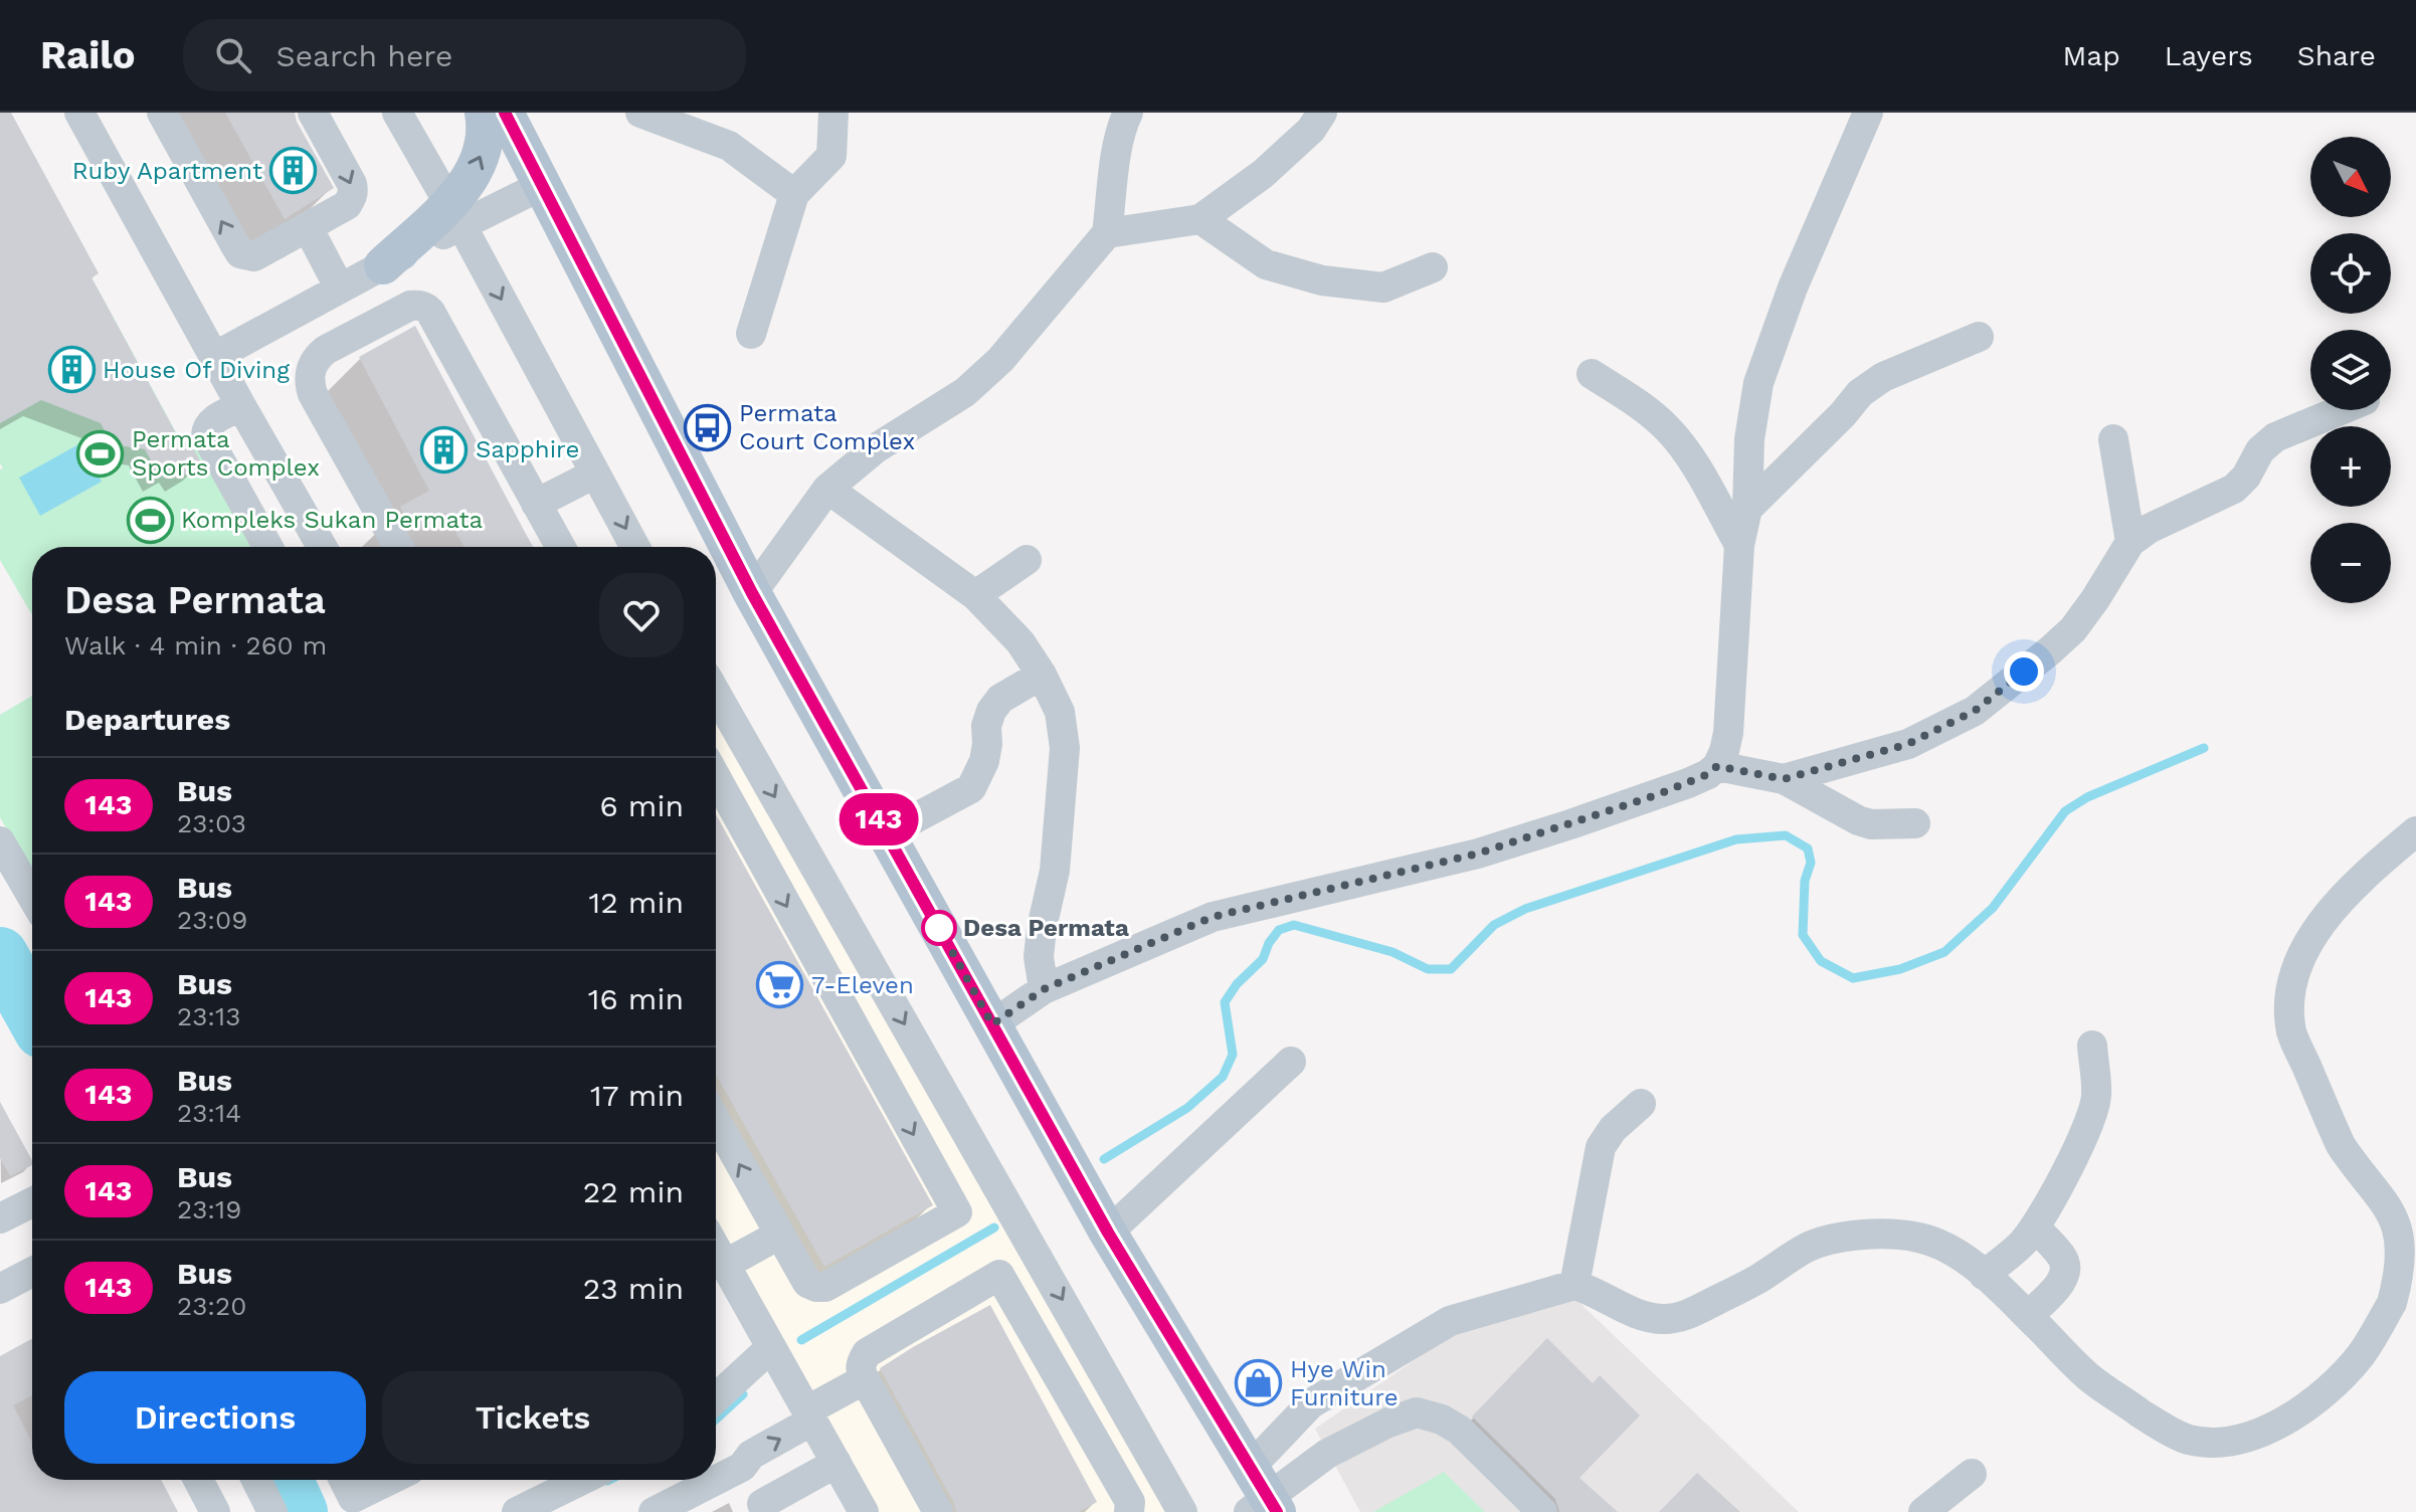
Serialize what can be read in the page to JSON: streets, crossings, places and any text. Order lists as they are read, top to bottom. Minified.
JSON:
{"places":{"building":["Ruby Apartment","House Of Diving","Sapphire"],"bus stop":["Permata Court Complex"],"sports":["Permata Sports Complex","Kompleks Sukan Permata"],"other":["Desa Permata"],"supermarket":["7-Eleven"],"shop":["Hye Win Furniture"]},"lines":["bus line 143"],"north":"bottom right","page":{"header":"Railo","search":"Search here","nav":["Map","Layers","Share"],"on_map":"143","map_buttons":["+","−"],"heading":[["Desa Permata","Walk · 4 min · 260 m"],"Departures"],"list":[{"mark":"143","name":"Bus","note":"23:03","value":"6 min"},{"mark":"143","name":"Bus","note":"23:09","value":"12 min"},{"mark":"143","name":"Bus","note":"23:13","value":"16 min"},{"mark":"143","name":"Bus","note":"23:14","value":"17 min"},{"mark":"143","name":"Bus","note":"23:19","value":"22 min"},{"mark":"143","name":"Bus","note":"23:20","value":"23 min"}],"buttons":["Directions","Tickets"]}}
